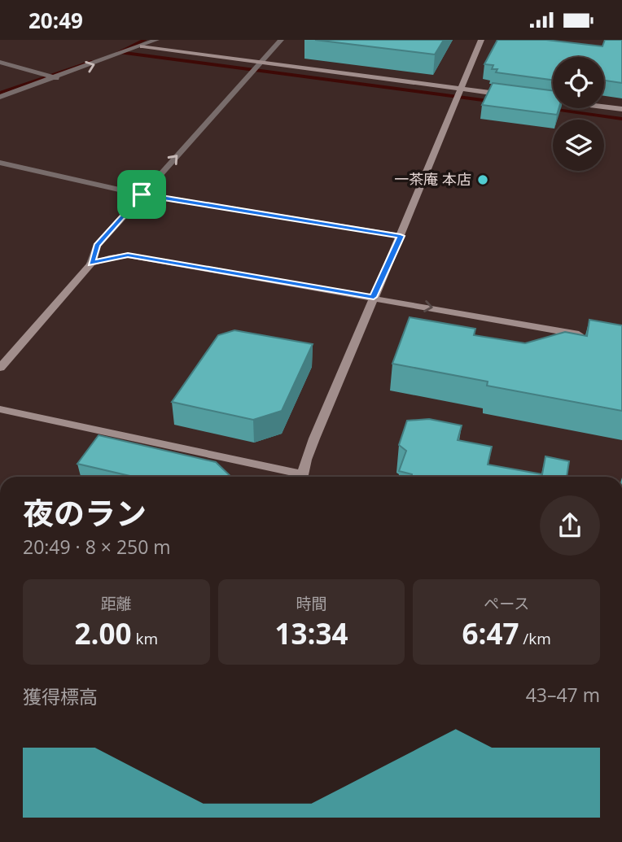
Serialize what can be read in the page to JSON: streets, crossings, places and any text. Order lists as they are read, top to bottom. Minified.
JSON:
{"places":["一茶庵 本店"],"page":{"status":"20:49","heading":["夜のラン","20:49 · 8 × 250 m"],"stats":[["距離","2.00 km"],["時間","13:34"],["ペース","6:47 /km"]],"chart":["獲得標高","43–47 m"]}}
